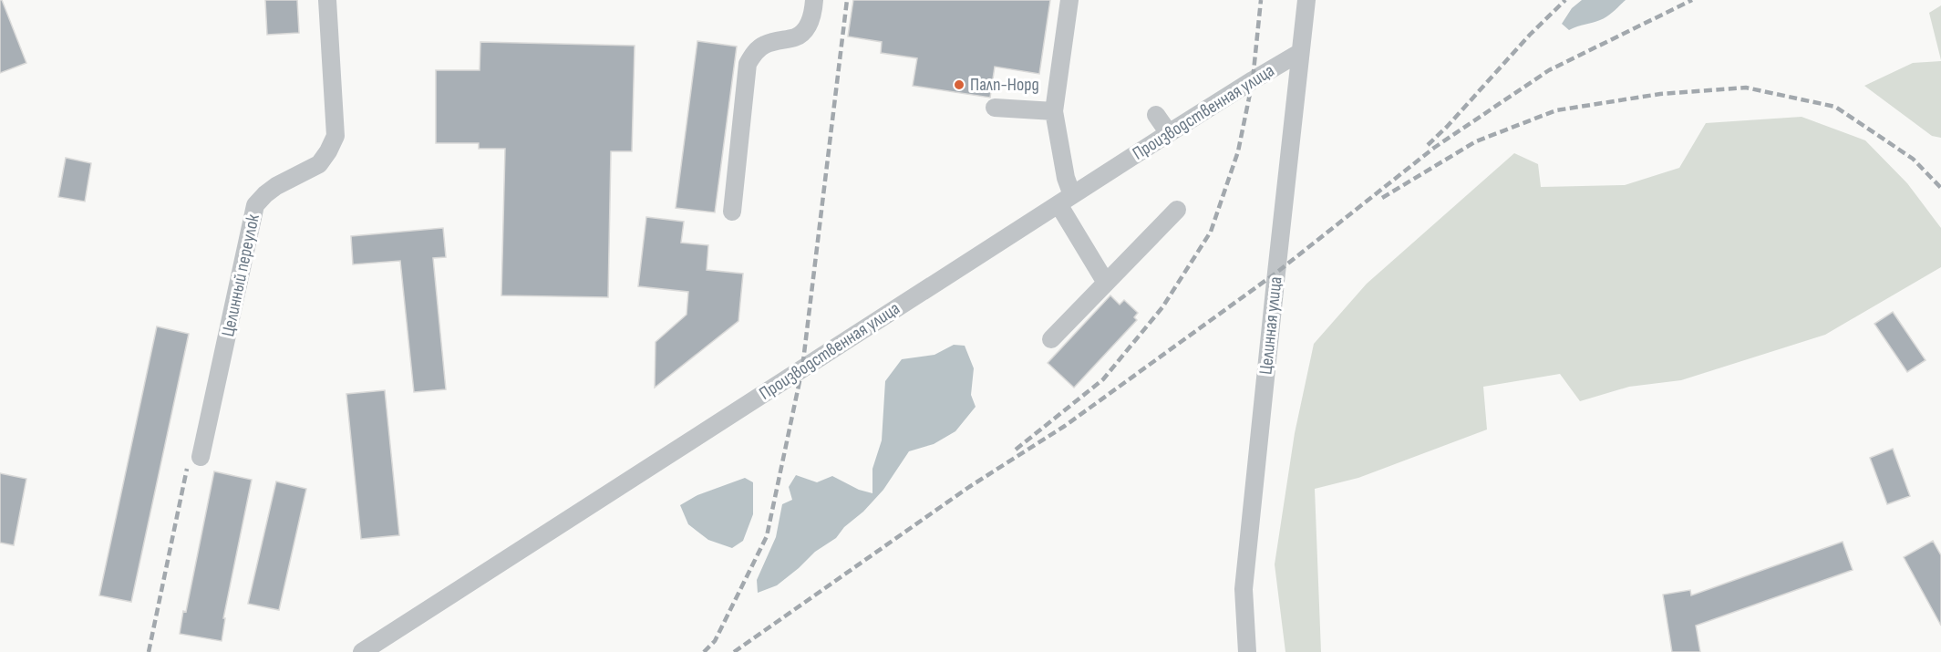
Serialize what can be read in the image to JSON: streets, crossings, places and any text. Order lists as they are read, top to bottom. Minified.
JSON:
{"streets":{"street":["Производственная улица","Целинный переулок","Целинная улица"]},"crossings":[["Производственная улица","Целинная улица"]],"places":["Палп-Норд"]}
